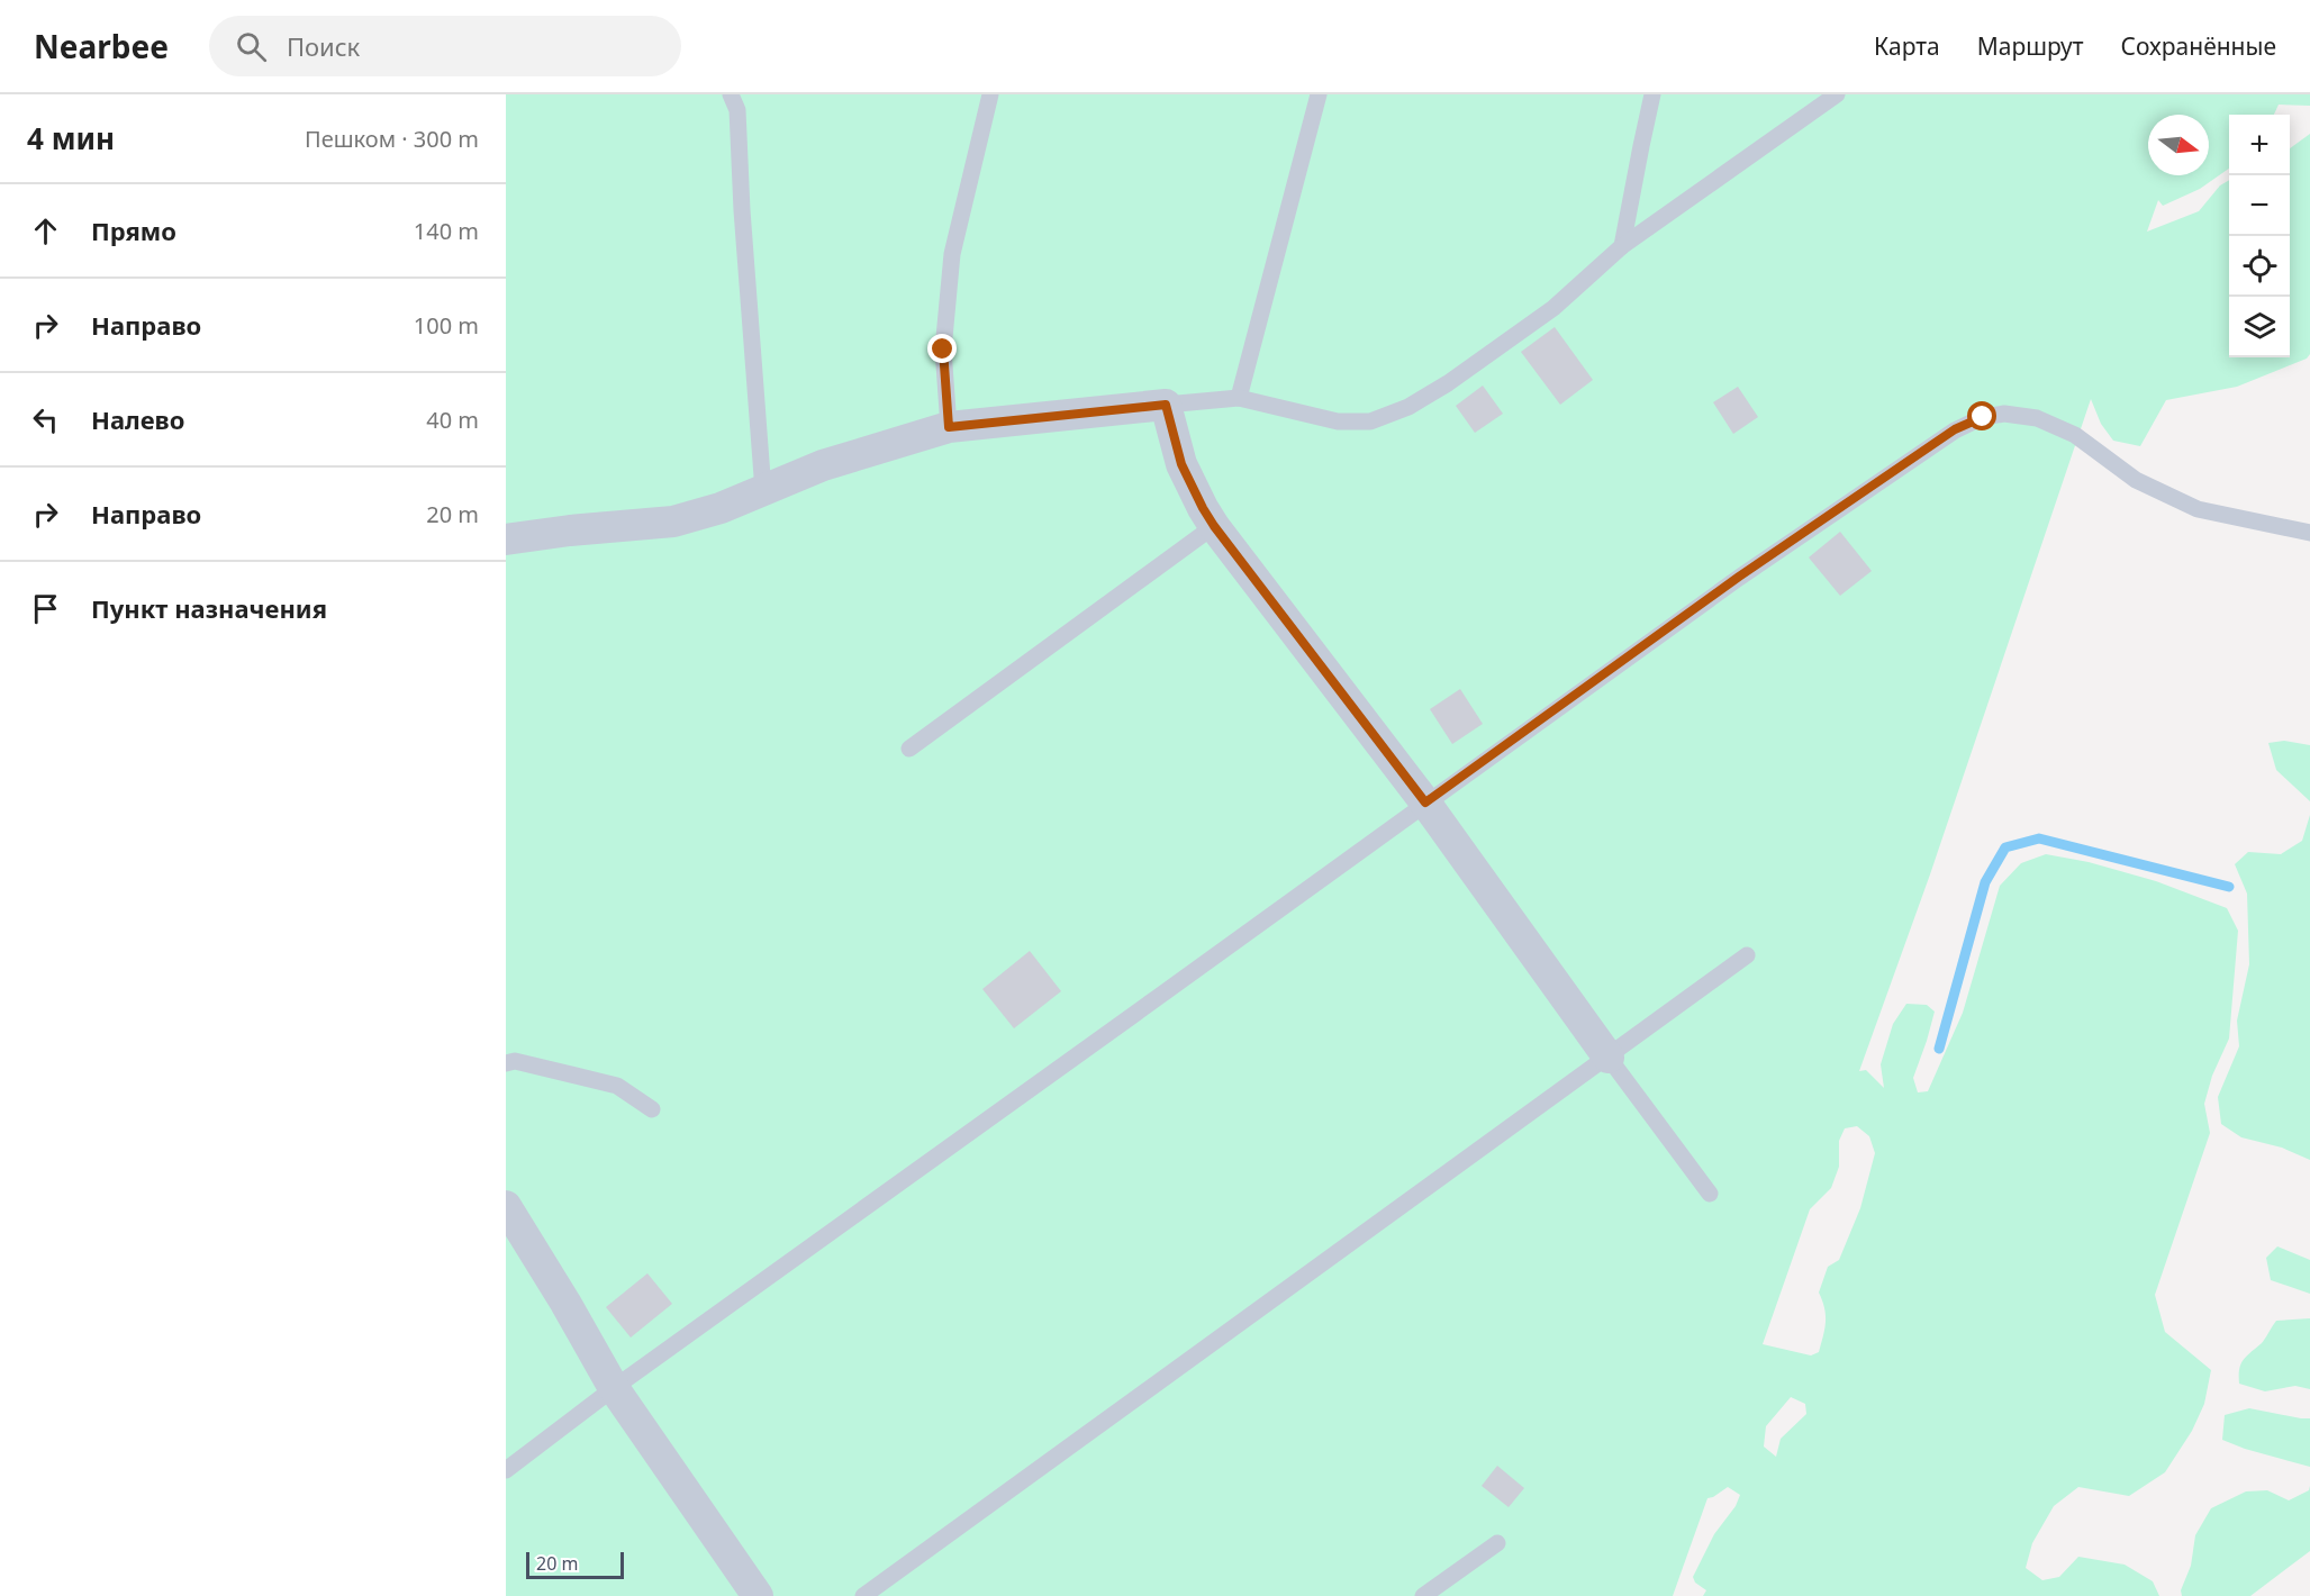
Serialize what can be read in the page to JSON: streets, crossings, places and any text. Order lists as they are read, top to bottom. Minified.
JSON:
{"scale_bar":"20 m","north":"right","page":{"header":"Nearbee","search":"Поиск","nav":["Карта","Маршрут","Сохранённые"],"heading":["4 мин","Пешком · 300 m"],"map_buttons":["+","−"],"list":[["Прямо","140 m"],["Направо","100 m"],["Налево","40 m"],["Направо","20 m"],"Пункт назначения"],"scale":"20 m"}}
